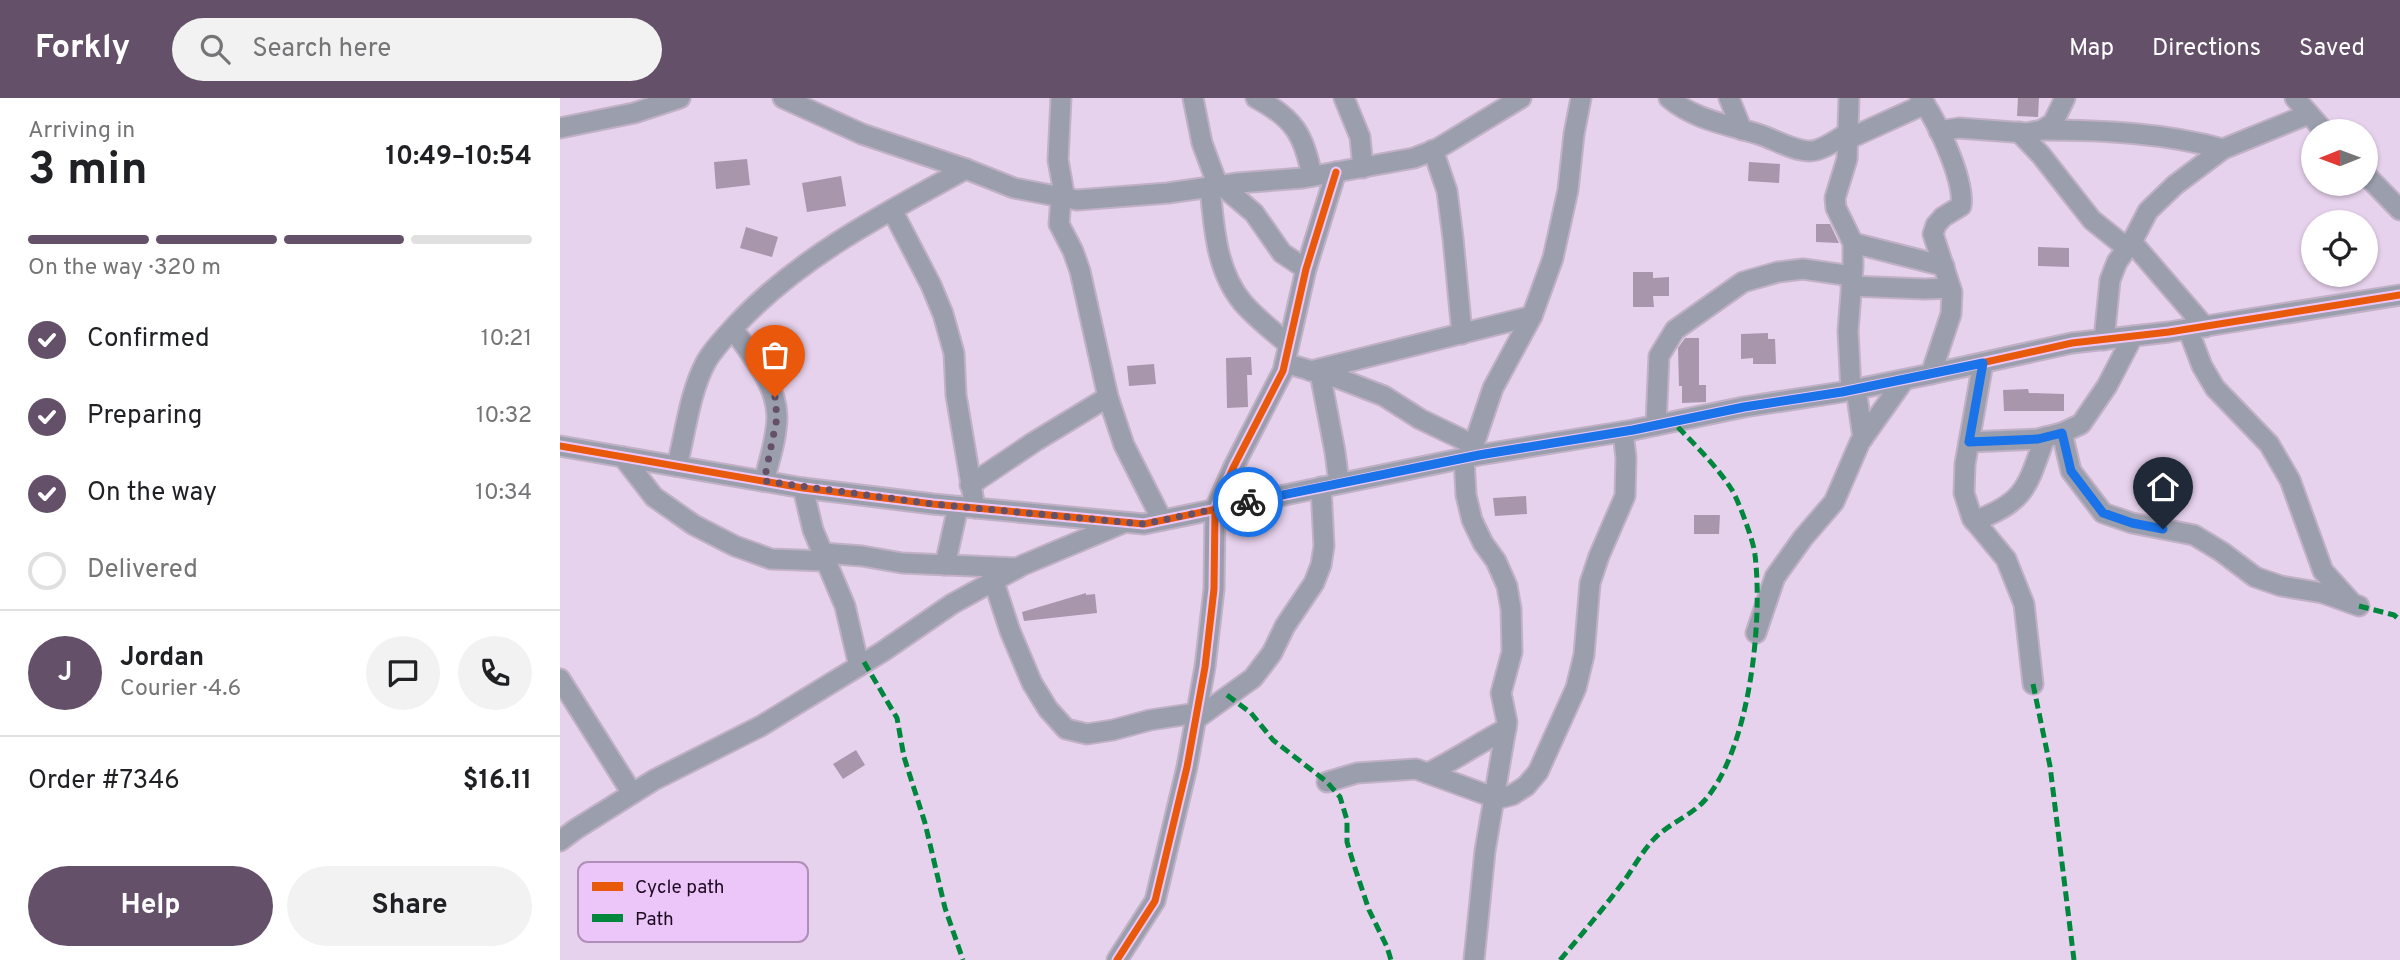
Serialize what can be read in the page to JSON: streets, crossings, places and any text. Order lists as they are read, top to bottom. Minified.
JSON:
{"legend":["Cycle path","Path"],"north":"left","page":{"header":"Forkly","search":"Search here","nav":["Map","Directions","Saved"],"heading":["3 min","Arriving in","10:49–10:54"],"panel":["Jordan","Courier · 4.6","Order #7346","$16.11"],"bar":"On the way · 320 m","list":[["Confirmed","10:21"],["Preparing","10:32"],["On the way","10:34"],"Delivered"],"round":"J","buttons":["Help","Share"]}}
